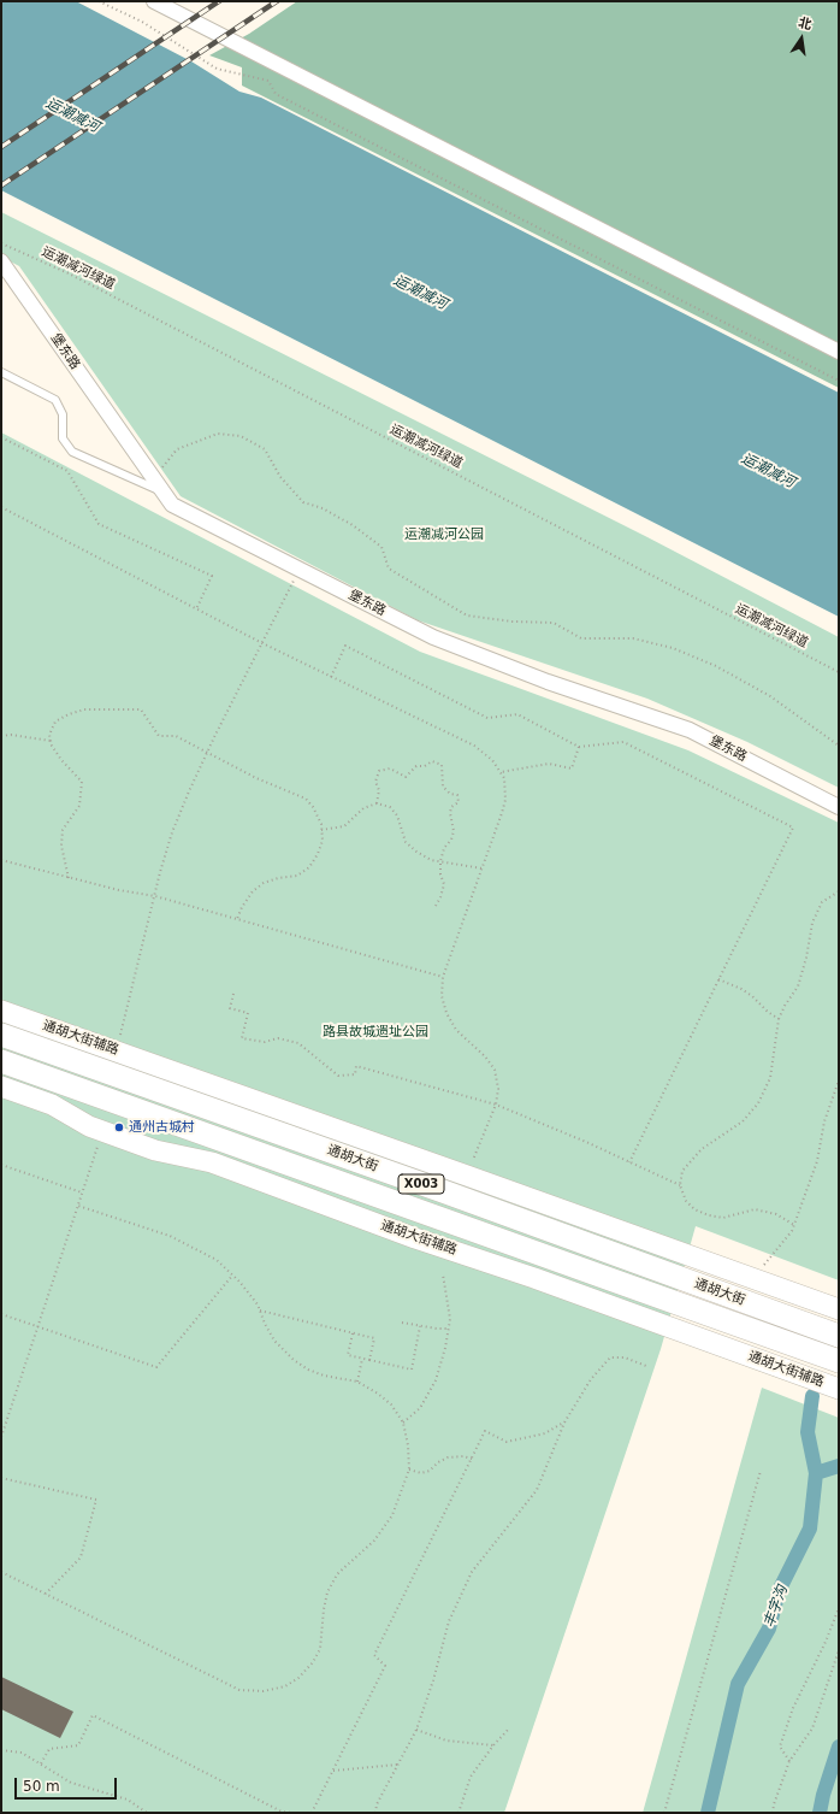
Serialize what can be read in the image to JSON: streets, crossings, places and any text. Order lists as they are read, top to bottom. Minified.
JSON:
{"streets":{"main road":["通胡大街","X003"],"street":["堡东路","通胡大街辅路"],"path":["运潮减河绿道"]},"water":["运潮减河","丰字沟"],"parks":["运潮减河公园","路县故城遗址公园"],"places":["通州古城村"],"scale_bar":"50 m","north":"top"}
